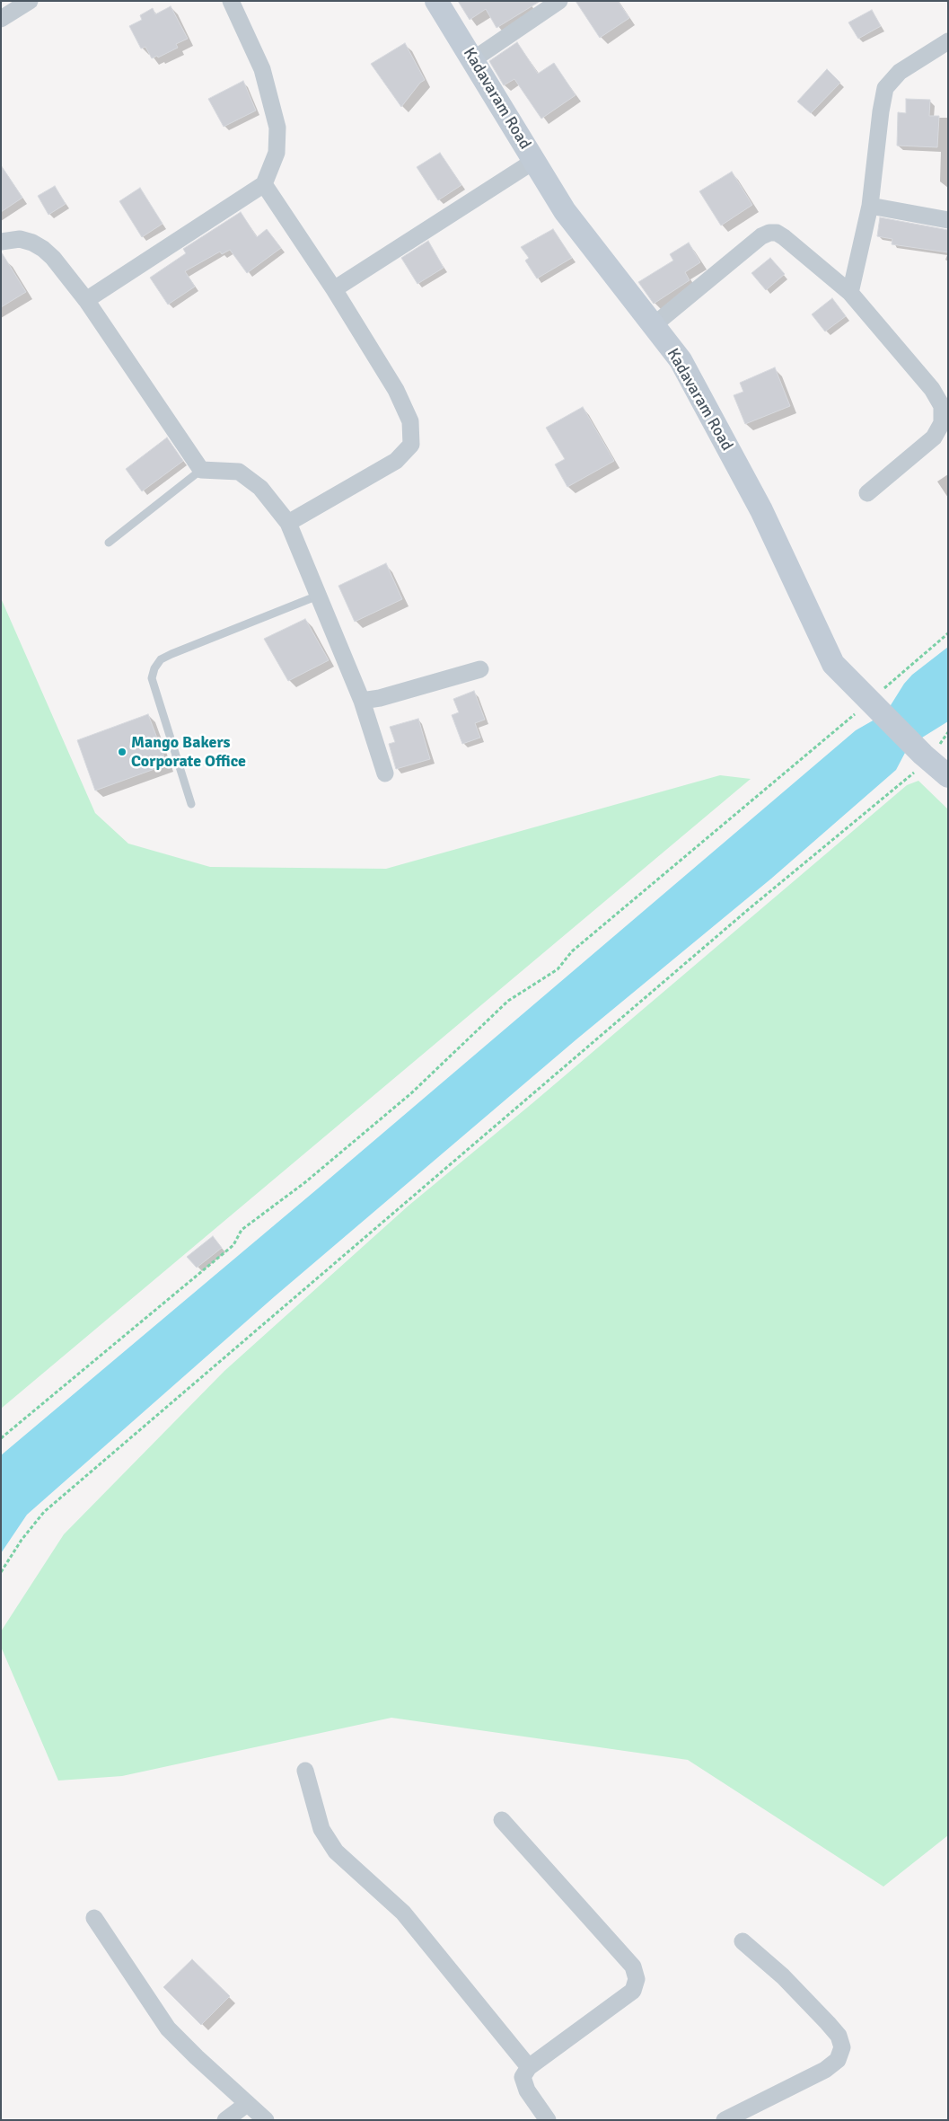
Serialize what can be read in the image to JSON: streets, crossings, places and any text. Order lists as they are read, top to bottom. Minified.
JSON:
{"streets":{"main road":["Kadavaram Road"]},"places":["Mango Bakers Corporate Office"]}
